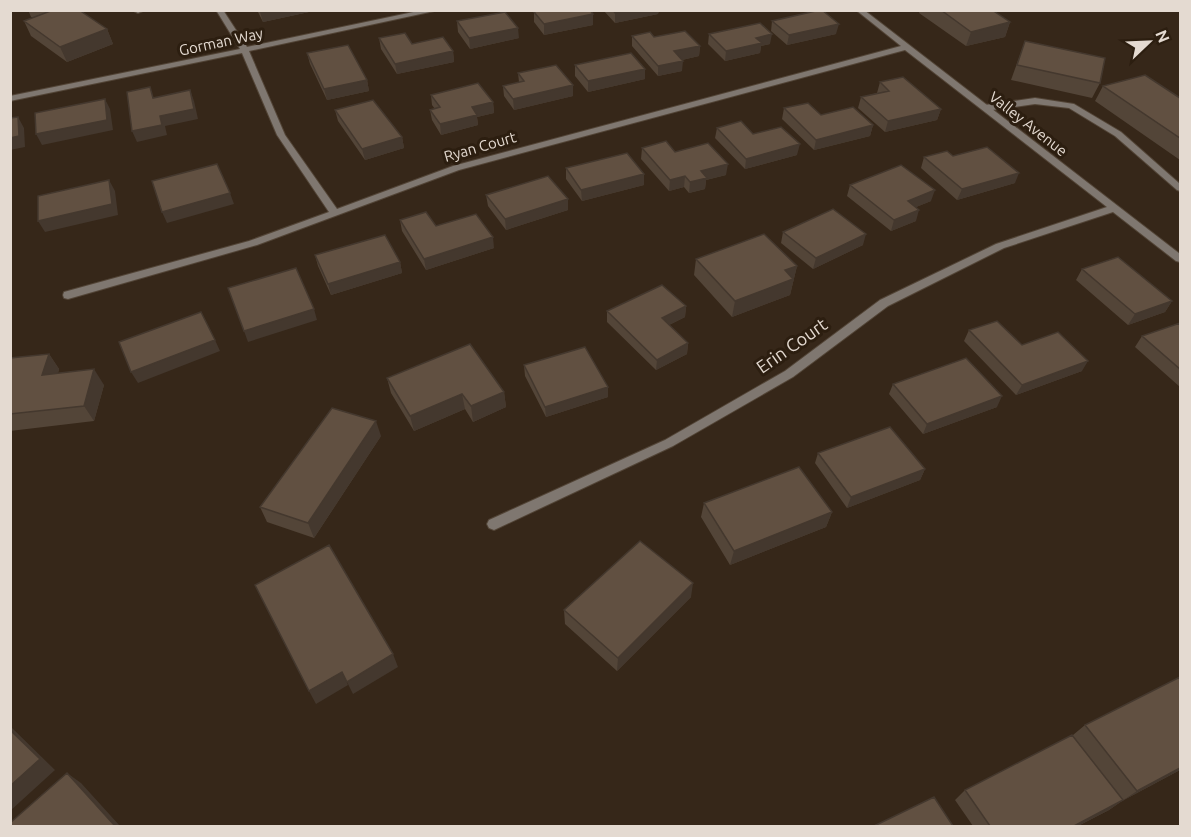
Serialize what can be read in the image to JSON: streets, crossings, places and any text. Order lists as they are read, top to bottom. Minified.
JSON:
{"streets":{"street":["Gorman Way","Valley Avenue","Ryan Court","Erin Court"]},"crossings":[["Valley Avenue","Ryan Court"],["Valley Avenue","Erin Court"]],"north":"top right"}
